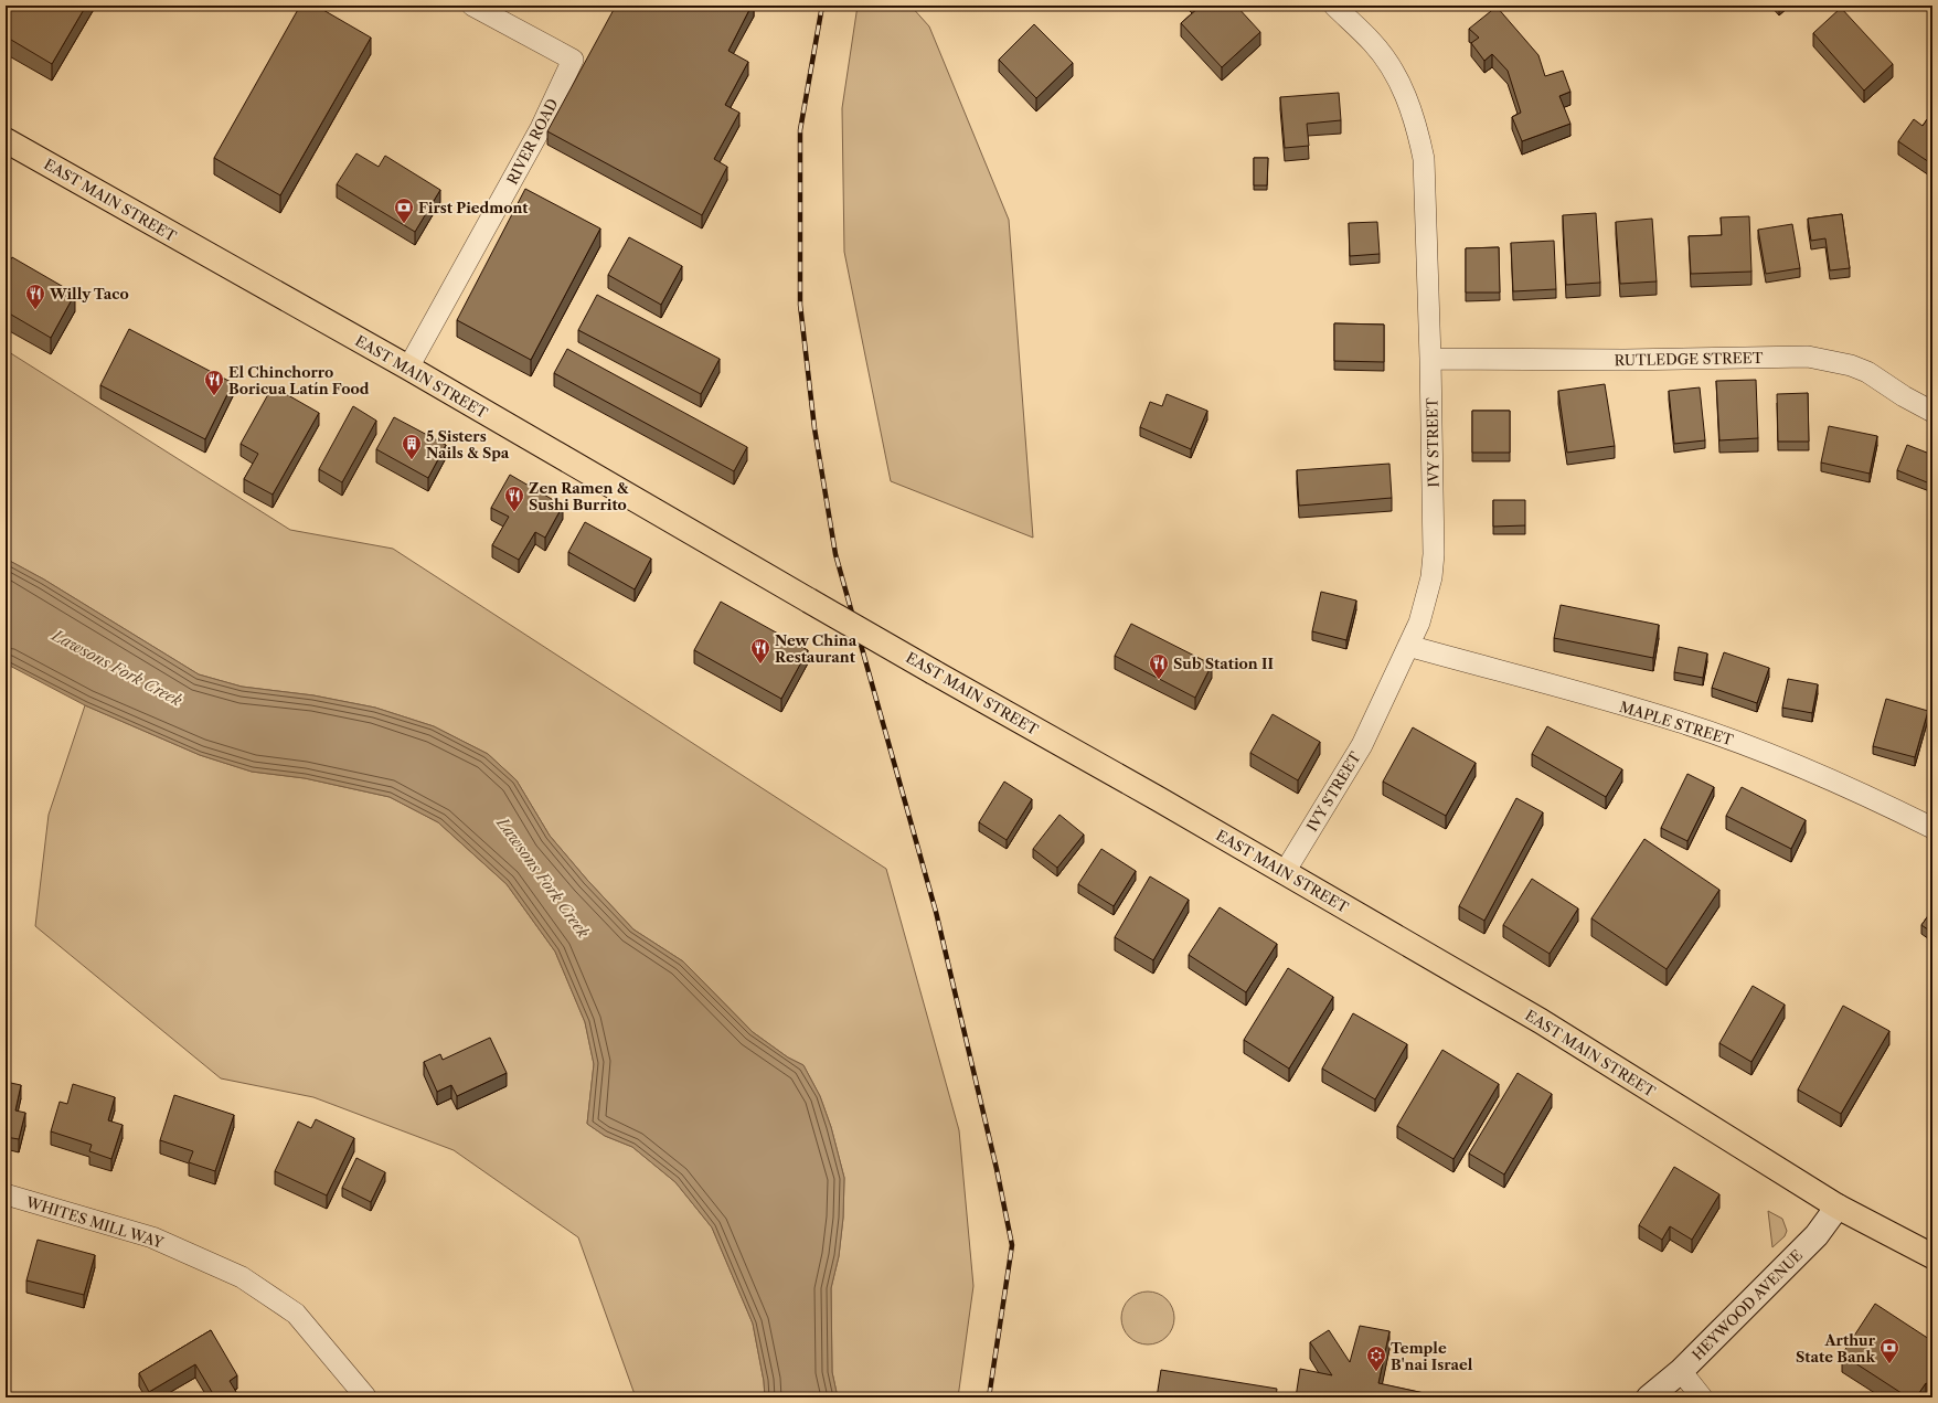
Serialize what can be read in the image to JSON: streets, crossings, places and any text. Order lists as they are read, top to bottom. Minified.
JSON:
{"streets":{"main road":["EAST MAIN STREET"],"street":["RIVER ROAD","RUTLEDGE STREET","IVY STREET","MAPLE STREET","WHITES MILL WAY","HEYWOOD AVENUE"]},"crossings":[["RIVER ROAD","EAST MAIN STREET"],["EAST MAIN STREET","IVY STREET"],["EAST MAIN STREET","HEYWOOD AVENUE"],["RUTLEDGE STREET","IVY STREET"],["IVY STREET","MAPLE STREET"]],"water":["Lawsons Fork Creek"],"places":{"bank":["First Piedmont","Arthur State Bank"],"restaurant":["Willy Taco","El Chinchorro Boricua Latín Food","Zen Ramen & Sushi Burrito","New China Restaurant","Sub Station II"],"building":["5 Sisters Nails & Spa"],"synagogue":["Temple B'nai Israel"]}}
